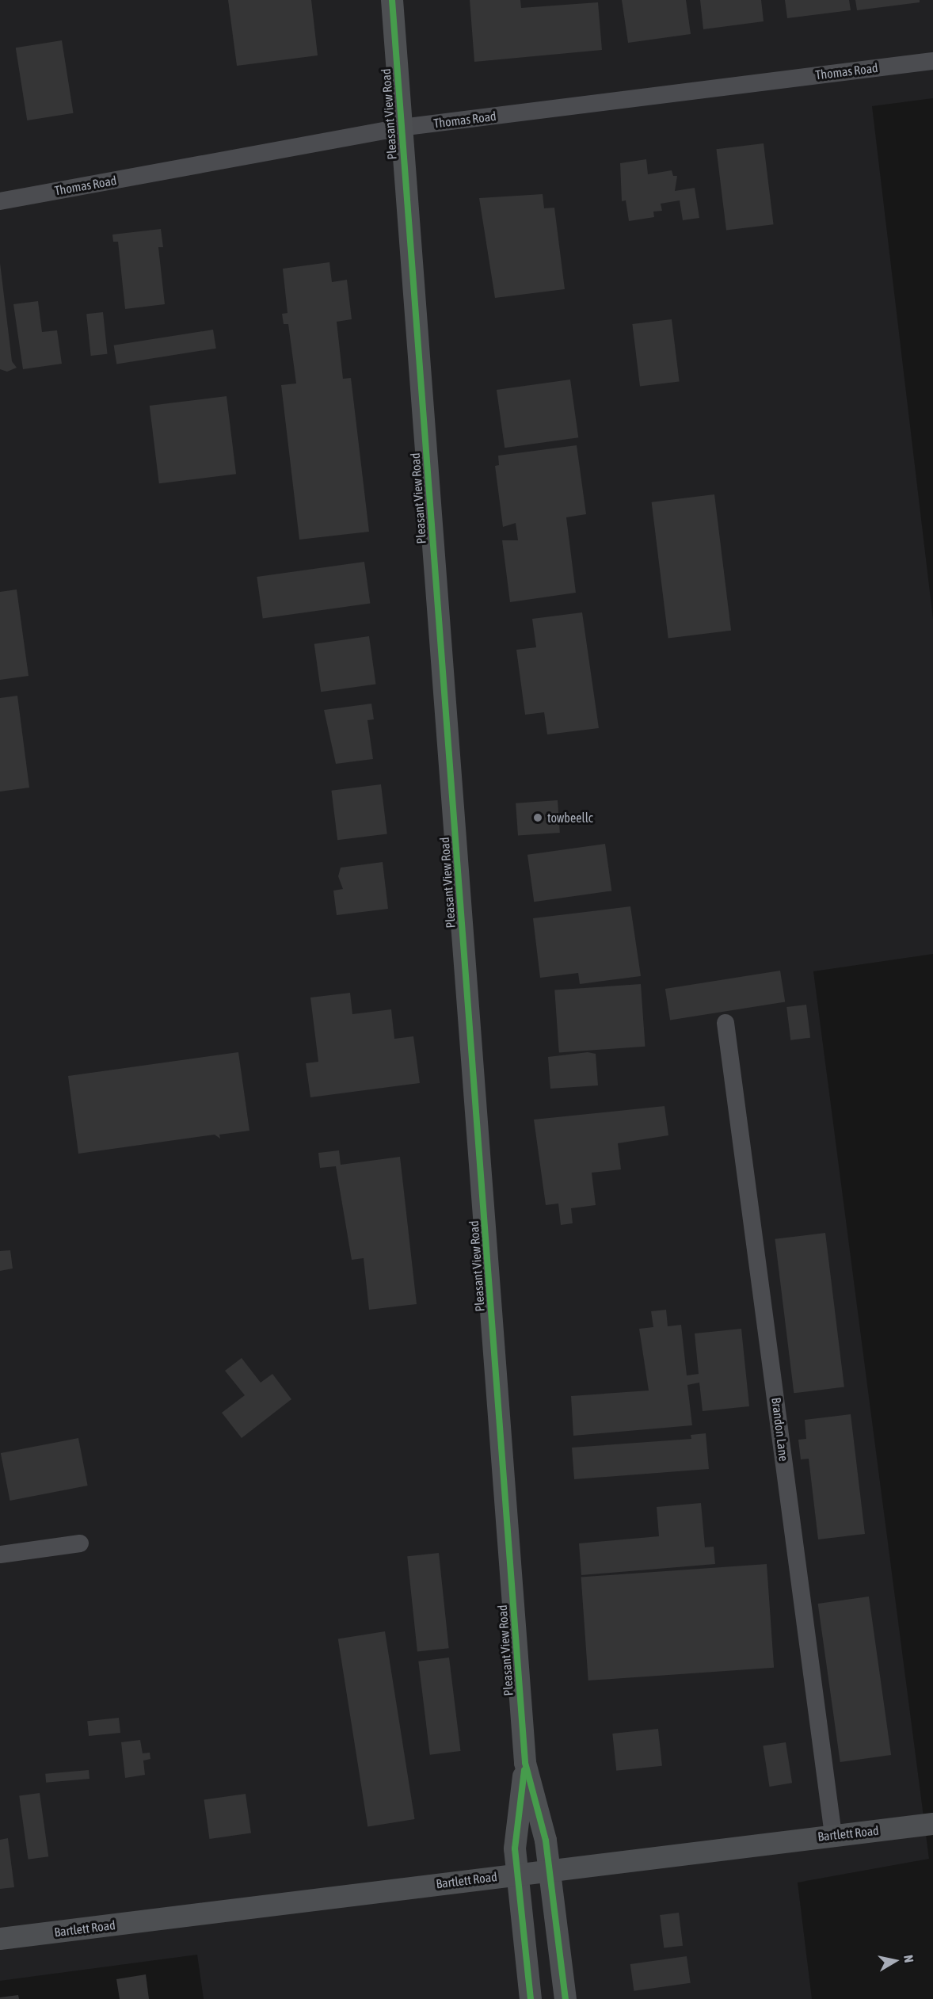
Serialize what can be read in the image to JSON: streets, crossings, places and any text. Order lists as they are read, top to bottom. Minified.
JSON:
{"streets":{"main road":["Pleasant View Road","Bartlett Road"],"street":["Thomas Road","Brandon Lane"]},"crossings":[["Thomas Road","Pleasant View Road"],["Pleasant View Road","Bartlett Road"],["Brandon Lane","Bartlett Road"]],"places":["towbeellc"],"north":"right"}
